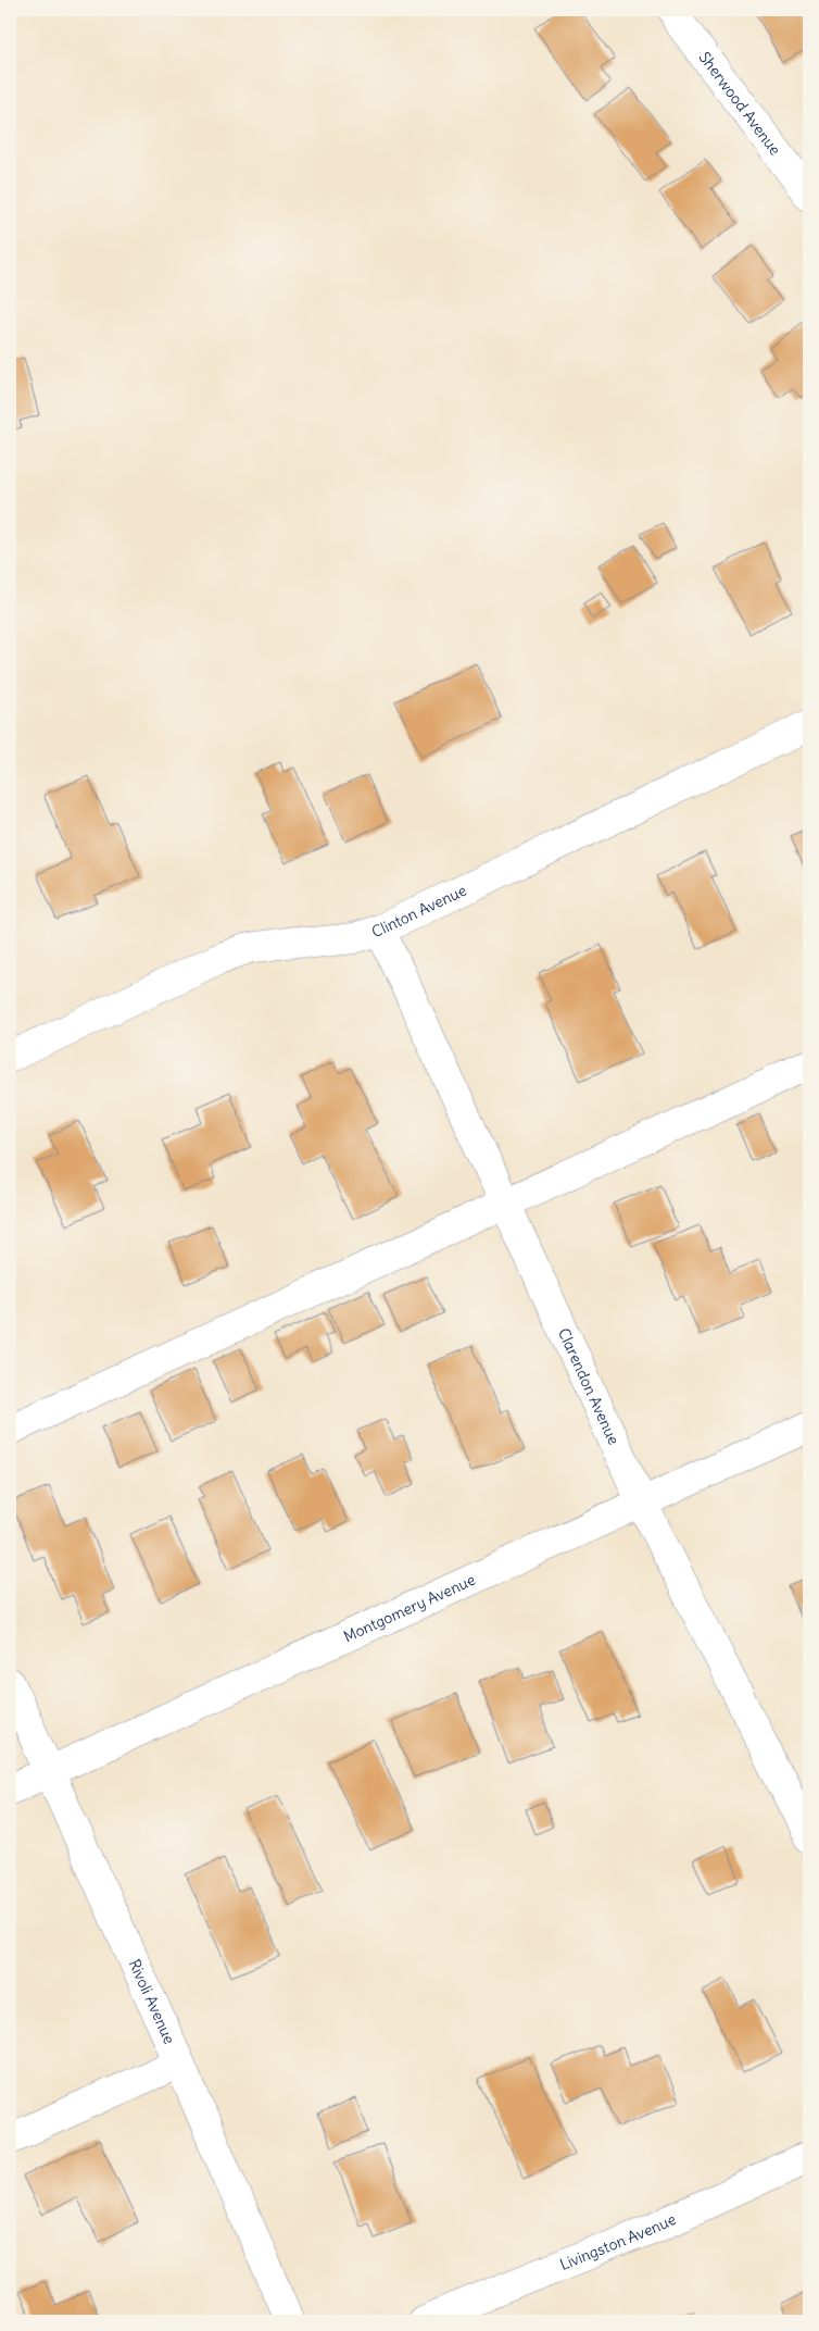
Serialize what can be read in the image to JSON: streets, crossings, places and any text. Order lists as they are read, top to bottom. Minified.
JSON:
{"streets":{"street":["Sherwood Avenue","Clinton Avenue","Clarendon Avenue","Montgomery Avenue","Rivoli Avenue","Livingston Avenue"]},"crossings":[["Clinton Avenue","Clarendon Avenue"],["Clarendon Avenue","Montgomery Avenue"],["Montgomery Avenue","Rivoli Avenue"]]}
